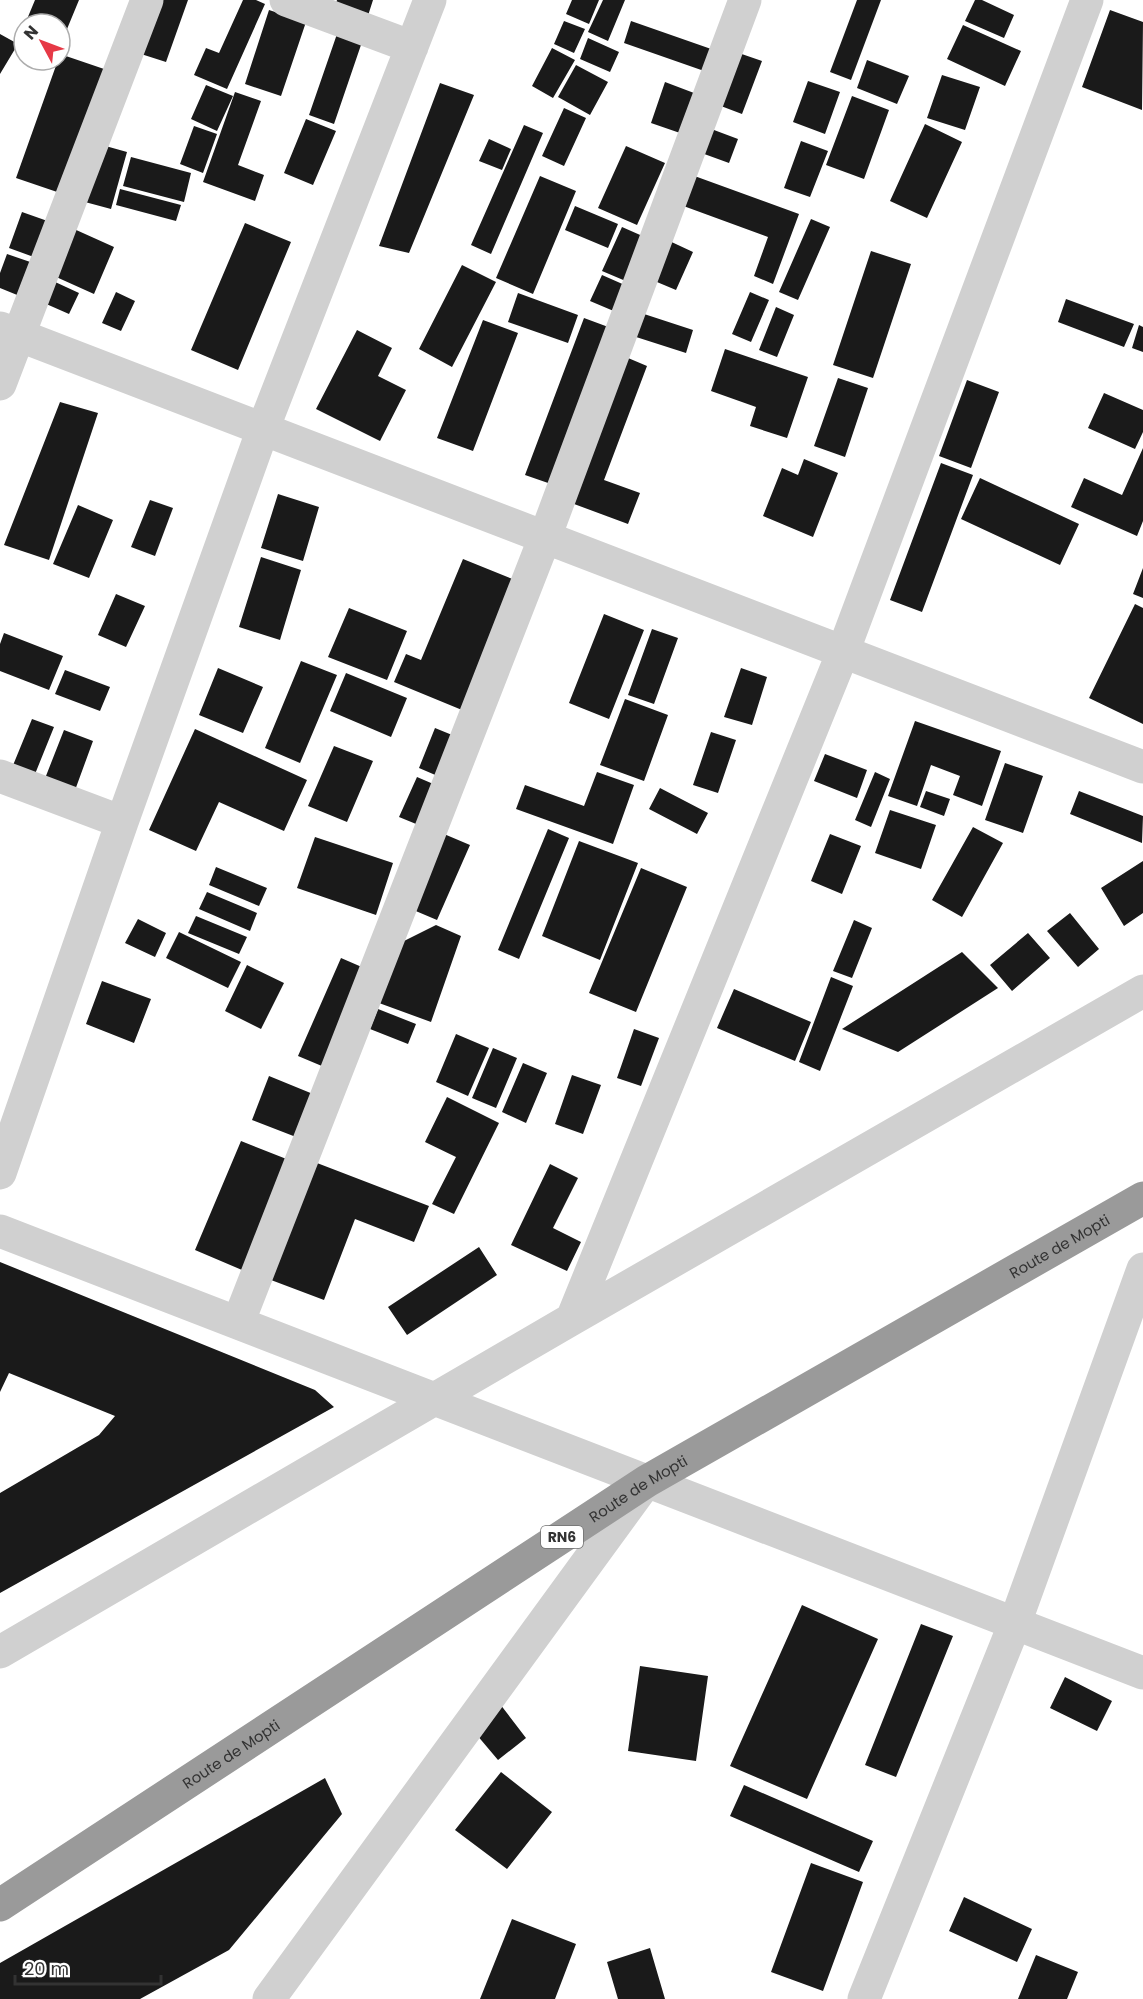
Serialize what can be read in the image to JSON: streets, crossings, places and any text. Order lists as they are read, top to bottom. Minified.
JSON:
{"streets":{"highway":["Route de Mopti","RN6"]},"scale_bar":"20 m","north":"top left"}
